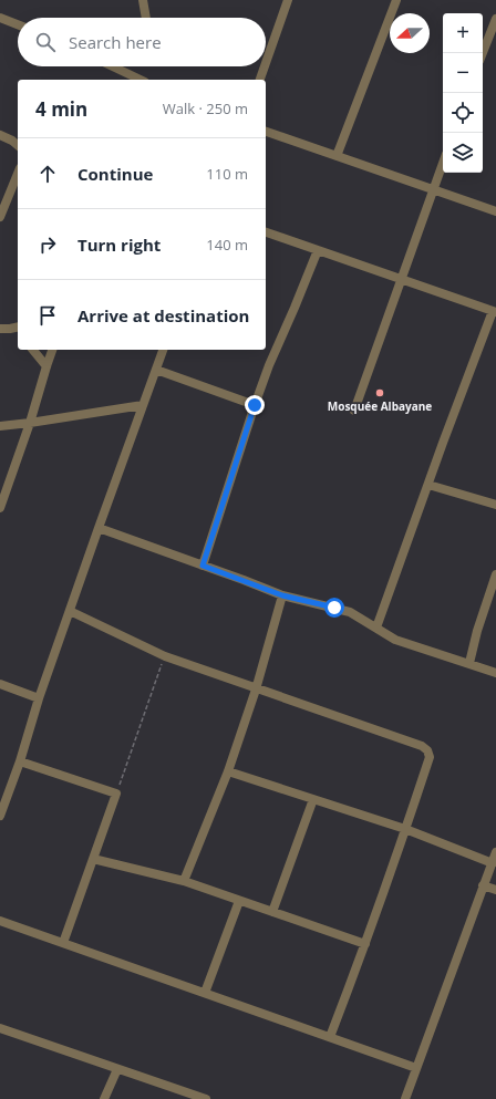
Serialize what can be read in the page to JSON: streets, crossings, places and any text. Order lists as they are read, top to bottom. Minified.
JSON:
{"places":["Mosquée Albayane"],"north":"left","page":{"map_buttons":["+","−"],"search":"Search here","heading":["4 min","Walk · 250 m"],"list":[["Continue","110 m"],["Turn right","140 m"],"Arrive at destination"]}}
